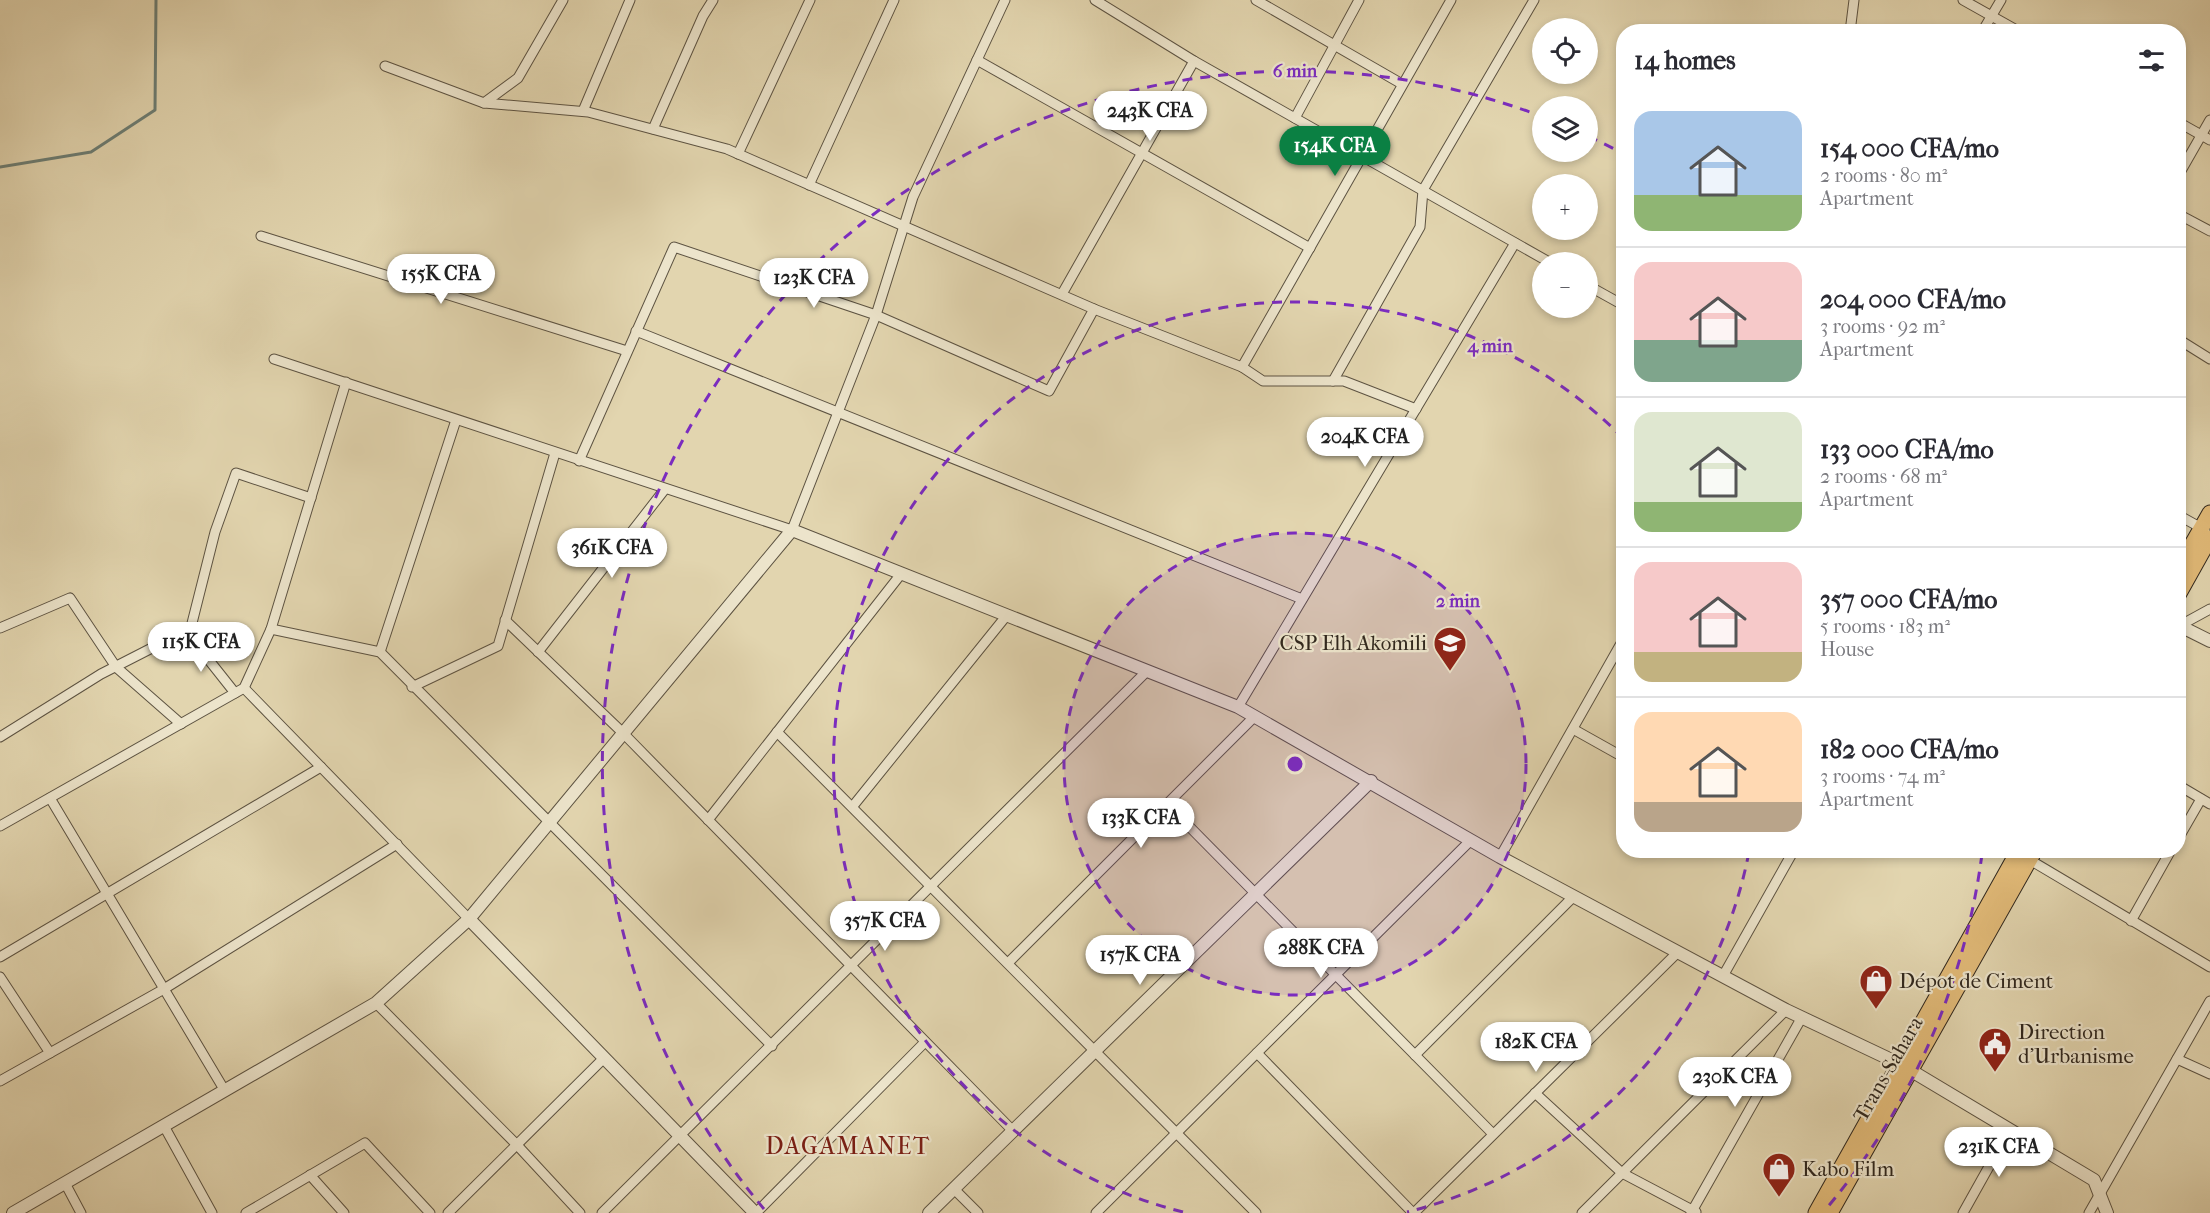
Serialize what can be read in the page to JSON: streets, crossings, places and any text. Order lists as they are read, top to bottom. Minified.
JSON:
{"streets":{"main road":["Trans-Sahara"]},"districts":["DAGAMANET"],"places":{"school or university":["CSP Elh Akomili"],"shop":["Dépot de Ciment","Kabo Film"],"public building":["Direction d'Urbanisme"]},"page":{"map_buttons":["+","−"],"heading":"14 homes","price":["243K CFA","154K CFA","155K CFA","123K CFA","204K CFA","361K CFA","115K CFA","133K CFA","357K CFA","288K CFA","157K CFA","182K CFA","230K CFA","231K CFA"],"list":[{"name":"154 000 CFA/mo","note":"2 rooms · 80 m² · Apartment"},{"name":"204 000 CFA/mo","note":"3 rooms · 92 m² · Apartment"},{"name":"133 000 CFA/mo","note":"2 rooms · 68 m² · Apartment"},{"name":"357 000 CFA/mo","note":"5 rooms · 183 m² · House"},{"name":"182 000 CFA/mo","note":"3 rooms · 74 m² · Apartment"}]},"rings":["6 min","4 min","2 min"]}
